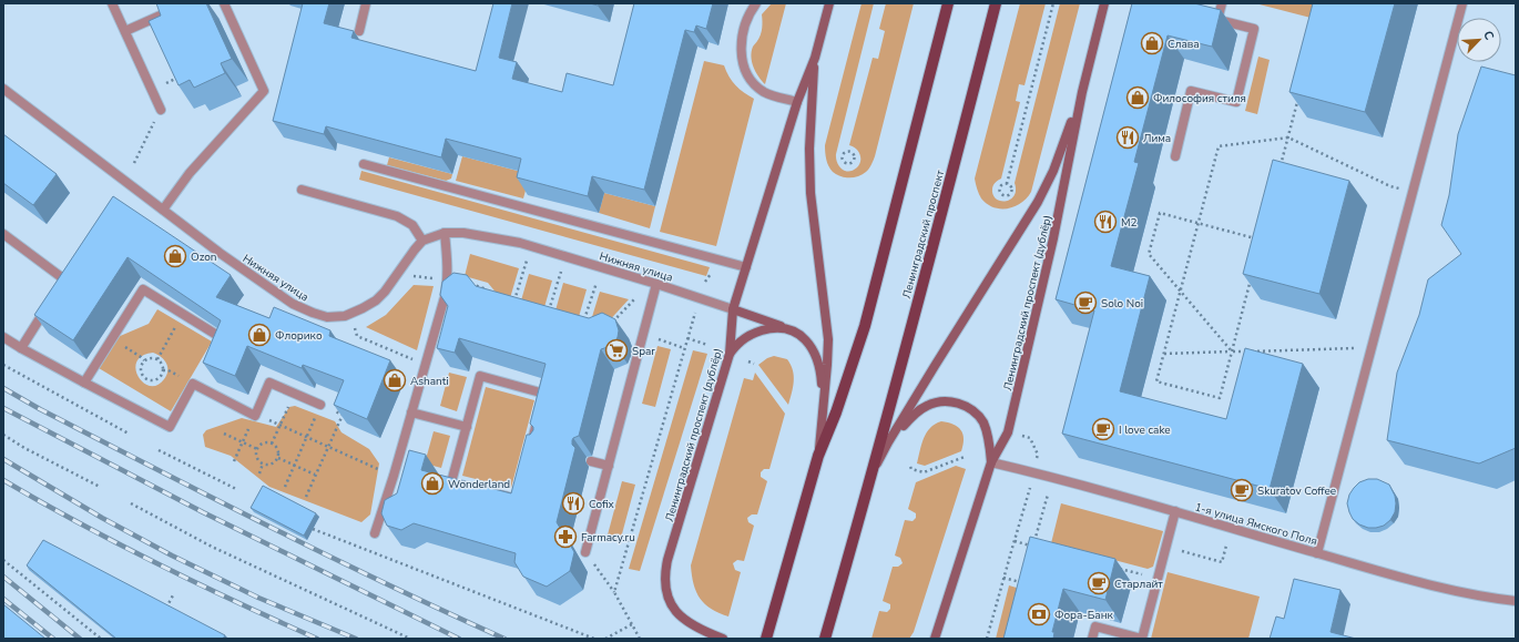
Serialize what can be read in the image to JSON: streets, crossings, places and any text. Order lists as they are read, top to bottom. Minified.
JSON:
{"streets":{"main road":["Ленинградский проспект"],"street":["Нижняя улица","Ленинградский проспект (дублёр)","1-я улица Ямского Поля"]},"crossings":[["Ленинградский проспект","Ленинградский проспект (дублёр)"],["Нижняя улица","Ленинградский проспект (дублёр)"],["Ленинградский проспект (дублёр)","1-я улица Ямского Поля"]],"places":{"shop":["Слава","Философия стиля","Ozon","Флорико","Ashanti","Wonderland"],"restaurant":["Лима","М2","Cofix"],"cafe":["Solo Noi","I love cake","Skuratov Coffee","Старлайт"],"supermarket":["Spar"],"pharmacy":["Farmacy.ru"],"bank":["Фора-Банк"]},"north":"top right"}
